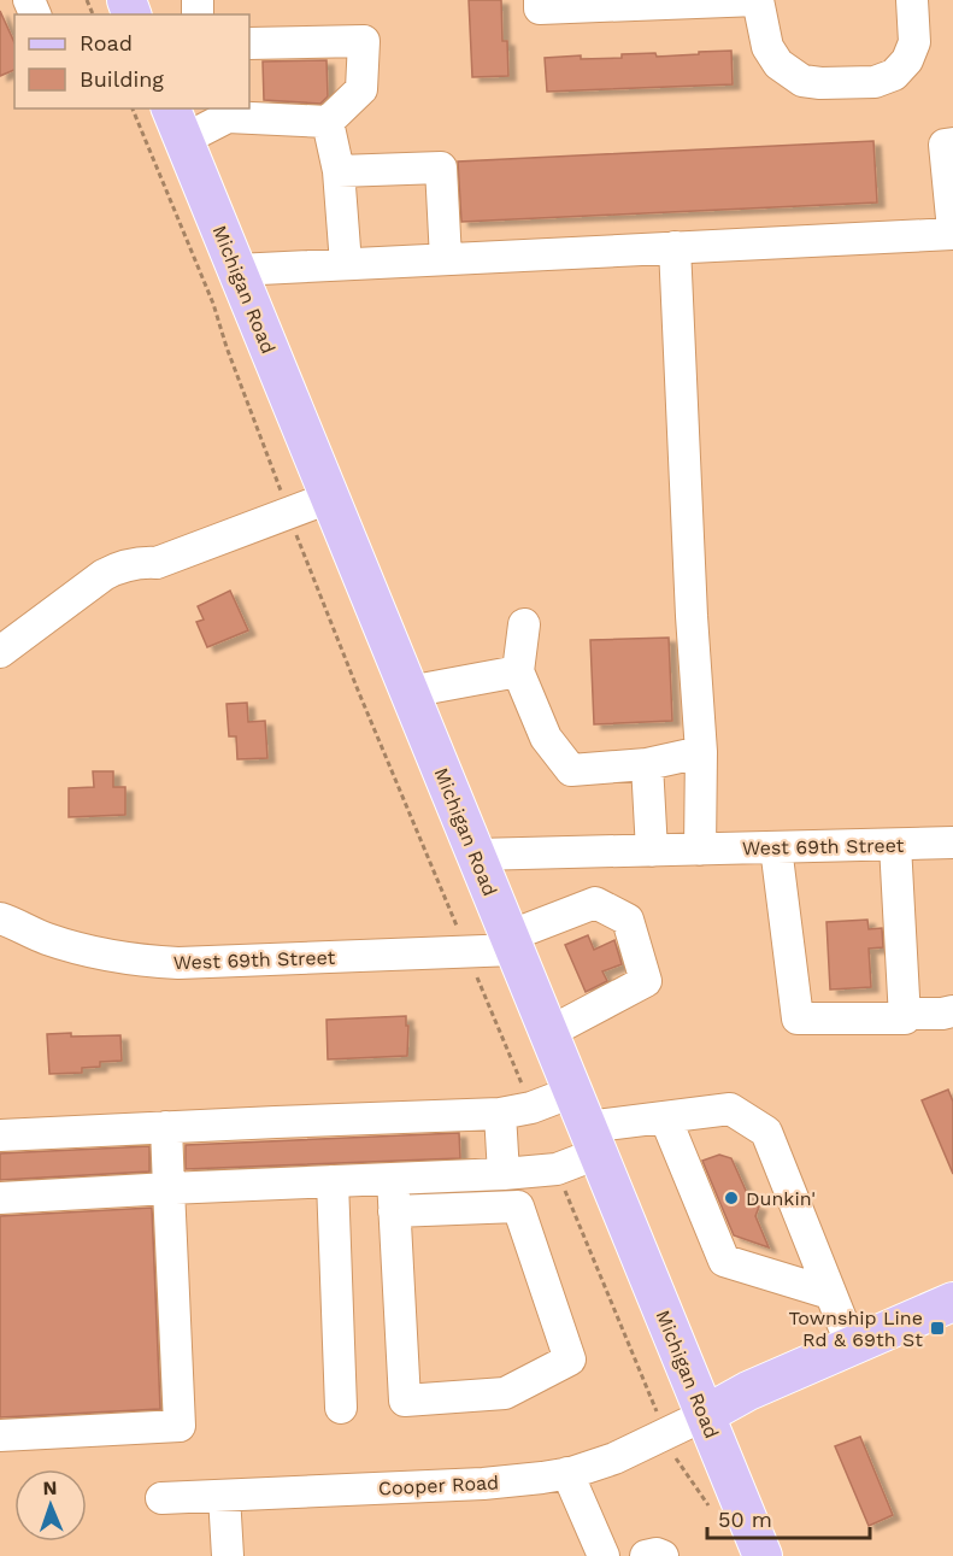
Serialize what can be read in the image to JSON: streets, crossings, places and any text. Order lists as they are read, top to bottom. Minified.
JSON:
{"streets":{"main road":["Michigan Road"],"street":["West 69th Street","Cooper Road"]},"crossings":[["Michigan Road","West 69th Street"],["Michigan Road","Cooper Road"]],"places":{"other":["Dunkin'"],"transit":["Township Line Rd & 69th St"]},"legend":["Road","Building"],"scale_bar":"50 m","north":"top"}
